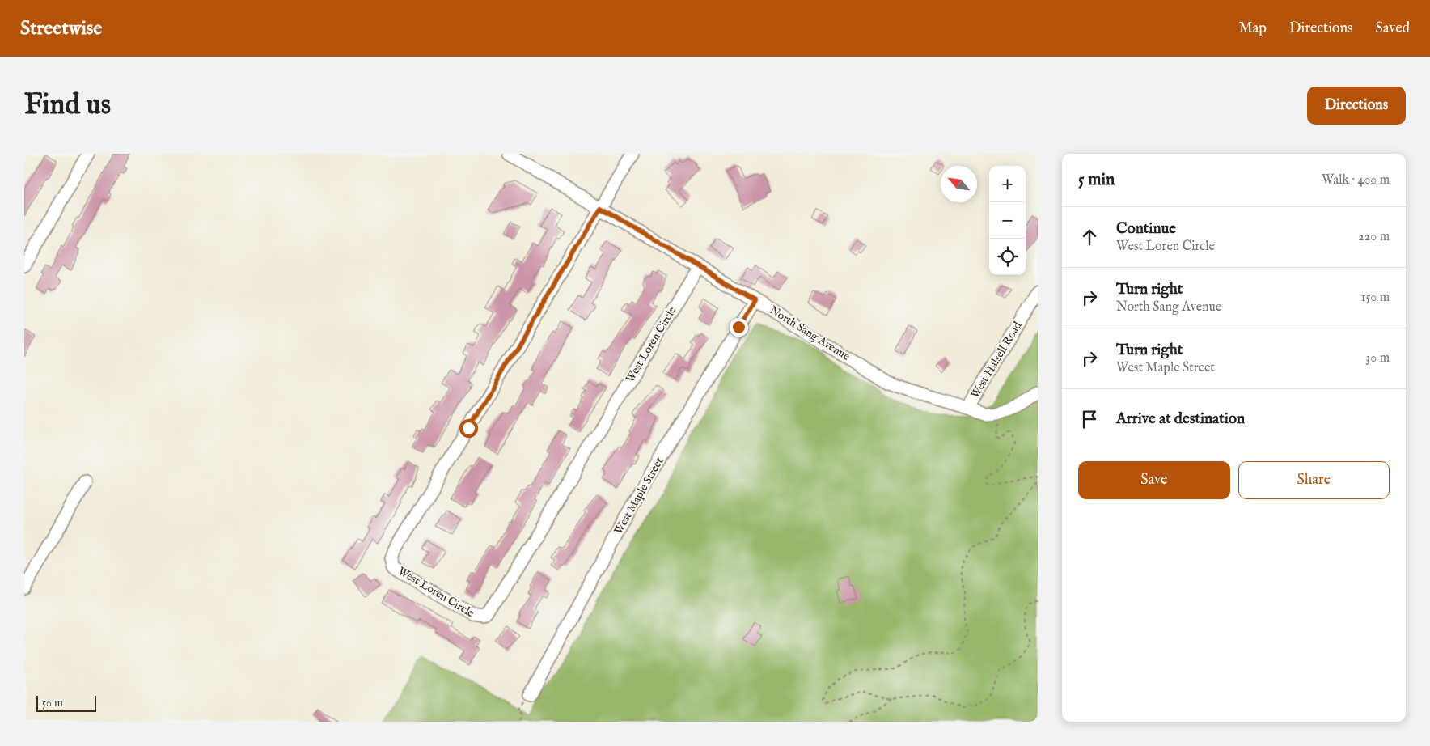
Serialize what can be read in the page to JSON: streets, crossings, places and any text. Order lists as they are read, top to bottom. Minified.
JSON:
{"streets":{"street":["North Sang Avenue","West Loren Circle","West Halsell Road","West Maple Street"]},"crossings":[["North Sang Avenue","West Loren Circle"],["North Sang Avenue","West Halsell Road"],["North Sang Avenue","West Maple Street"]],"scale_bar":"50 m","north":"top left","page":{"header":"Streetwise","nav":["Map","Directions","Saved"],"buttons":["Directions",["Save","Share"]],"title":"Find us","heading":["5 min","Walk · 400 m"],"map_buttons":["+","−"],"list":[["Continue","West Loren Circle","220 m"],["Turn right","North Sang Avenue","150 m"],["Turn right","West Maple Street","30 m"],"Arrive at destination"],"scale":"50 m"}}
